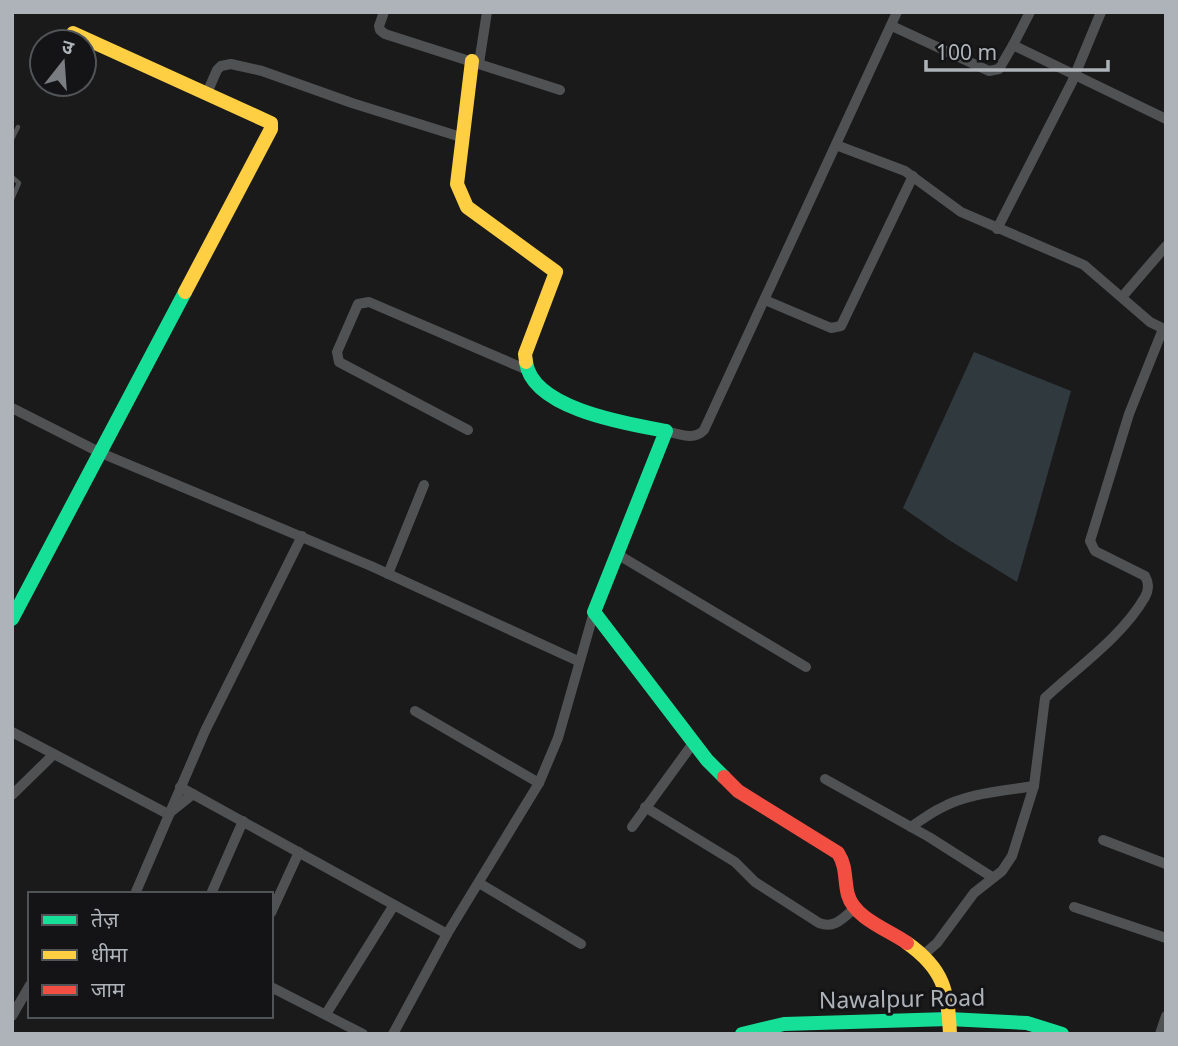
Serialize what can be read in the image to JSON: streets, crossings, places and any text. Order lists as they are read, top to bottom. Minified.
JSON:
{"streets":{"street":["Nawalpur Road"]},"legend":["तेज़","धीमा","जाम"],"scale_bar":"100 m","north":"top"}
